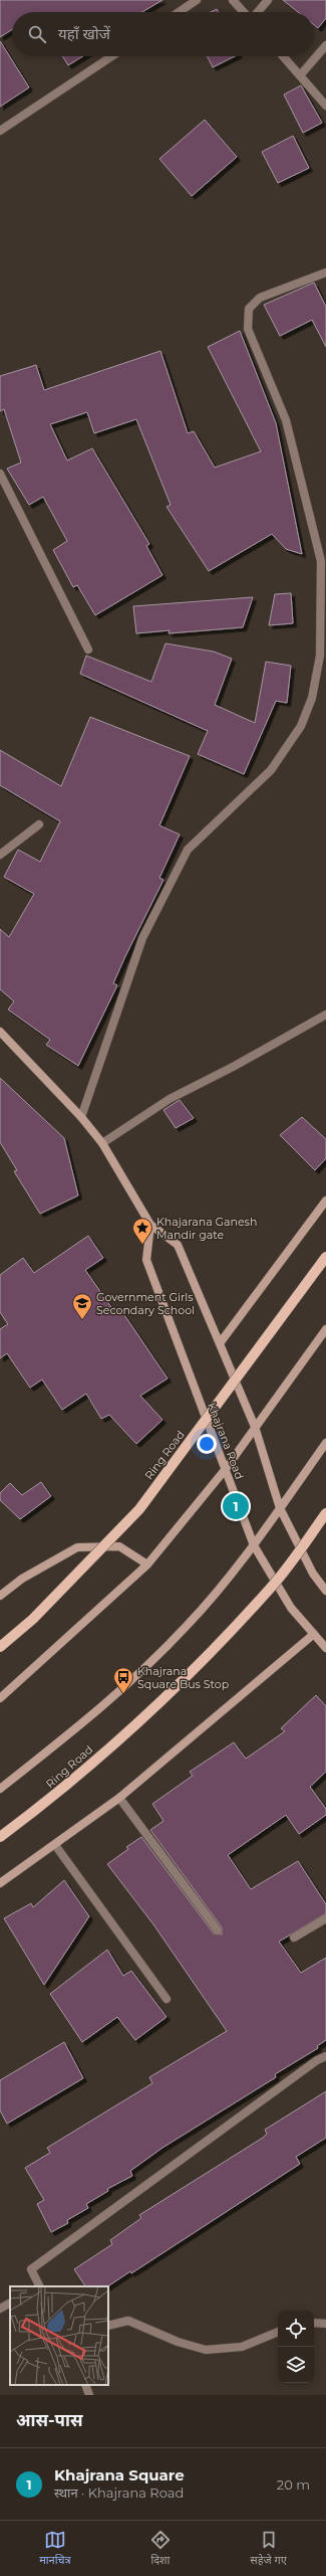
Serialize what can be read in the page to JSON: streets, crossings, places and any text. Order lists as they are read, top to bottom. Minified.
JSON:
{"streets":{"main road":["Khajrana Road","Ring Road"]},"places":{"place":["Khajarana Ganesh Mandir gate"],"school or university":["Government Girls Secondary School"],"bus stop":["Khajrana Square Bus Stop"]},"page":{"search":"यहाँ खोजें","pins":"1","heading":"आस-पास","list":[{"mark":"1","name":"Khajrana Square","note":"स्थान · Khajrana Road","value":"20 m"}],"nav":["मानचित्र","दिशा","सहेजे गए"]}}
